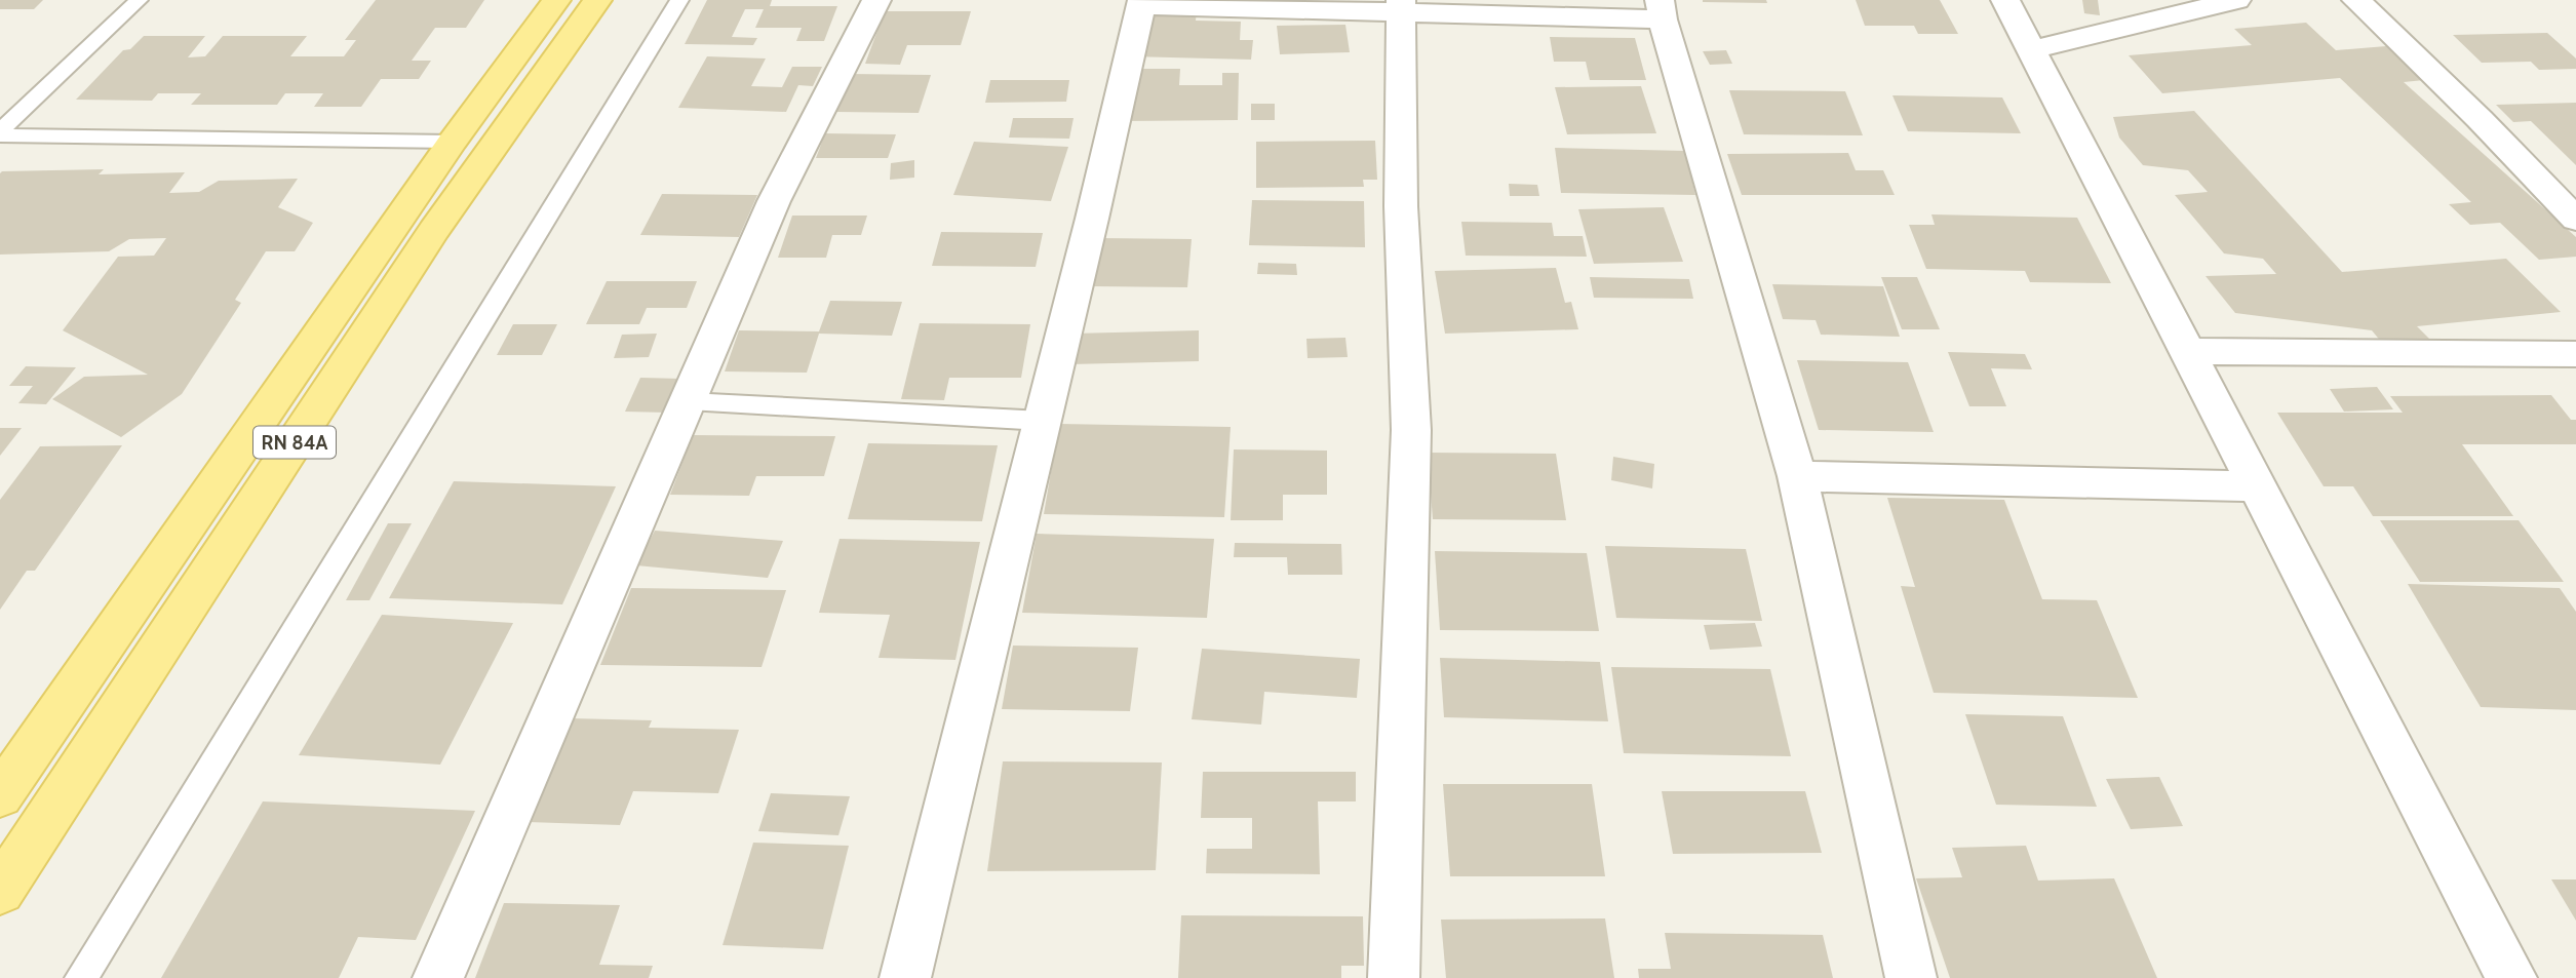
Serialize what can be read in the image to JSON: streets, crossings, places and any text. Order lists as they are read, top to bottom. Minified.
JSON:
{"streets":{"main road":["RN 84A"]}}
